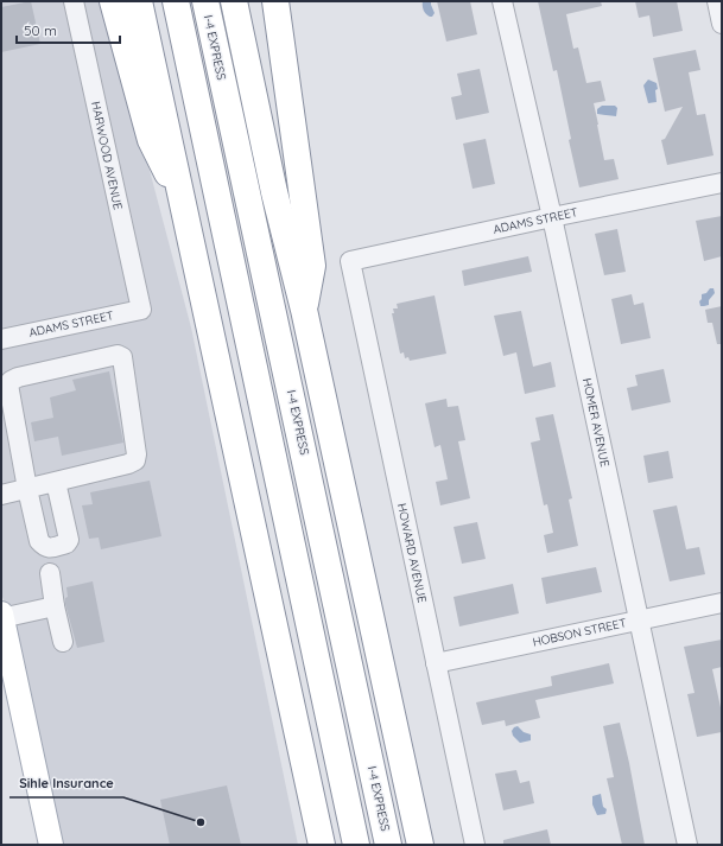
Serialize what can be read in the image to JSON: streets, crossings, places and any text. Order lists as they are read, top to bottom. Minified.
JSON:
{"streets":{"highway":["I-4 EXPRESS"],"street":["HARWOOD AVENUE","ADAMS STREET","HOMER AVENUE","HOWARD AVENUE","HOBSON STREET"]},"crossings":[["HARWOOD AVENUE","ADAMS STREET"],["ADAMS STREET","HOMER AVENUE"],["ADAMS STREET","HOWARD AVENUE"],["HOMER AVENUE","HOBSON STREET"],["HOWARD AVENUE","HOBSON STREET"]],"places":["Sihle Insurance"],"scale_bar":"50 m"}
